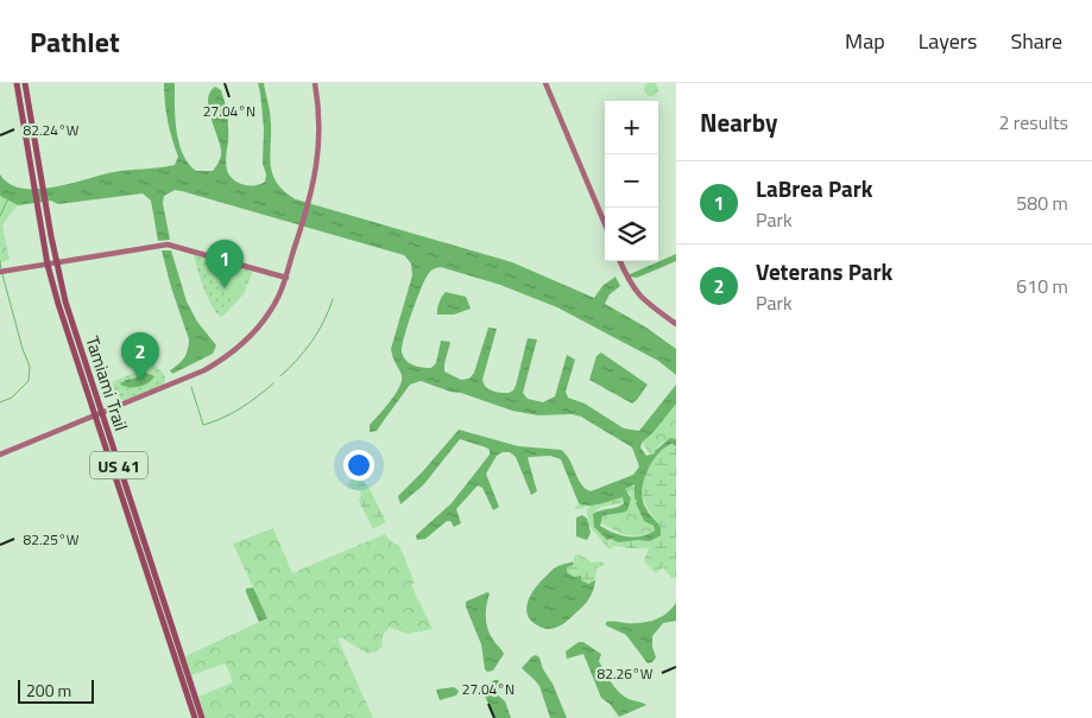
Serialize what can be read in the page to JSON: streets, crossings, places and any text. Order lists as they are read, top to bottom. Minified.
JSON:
{"streets":{"main road":["Tamiami Trail","US 41"]},"scale_bar":"200 m","page":{"header":"Pathlet","nav":["Map","Layers","Share"],"heading":["Nearby","2 results"],"map_buttons":["+","−"],"list":[{"mark":"1","name":"LaBrea Park","note":"Park","value":"580 m"},{"mark":"2","name":"Veterans Park","note":"Park","value":"610 m"}],"pins":["1","2"],"scale":"200 m"},"coordinates":["27.04°N","82.24°W","82.25°W","82.26°W"]}
